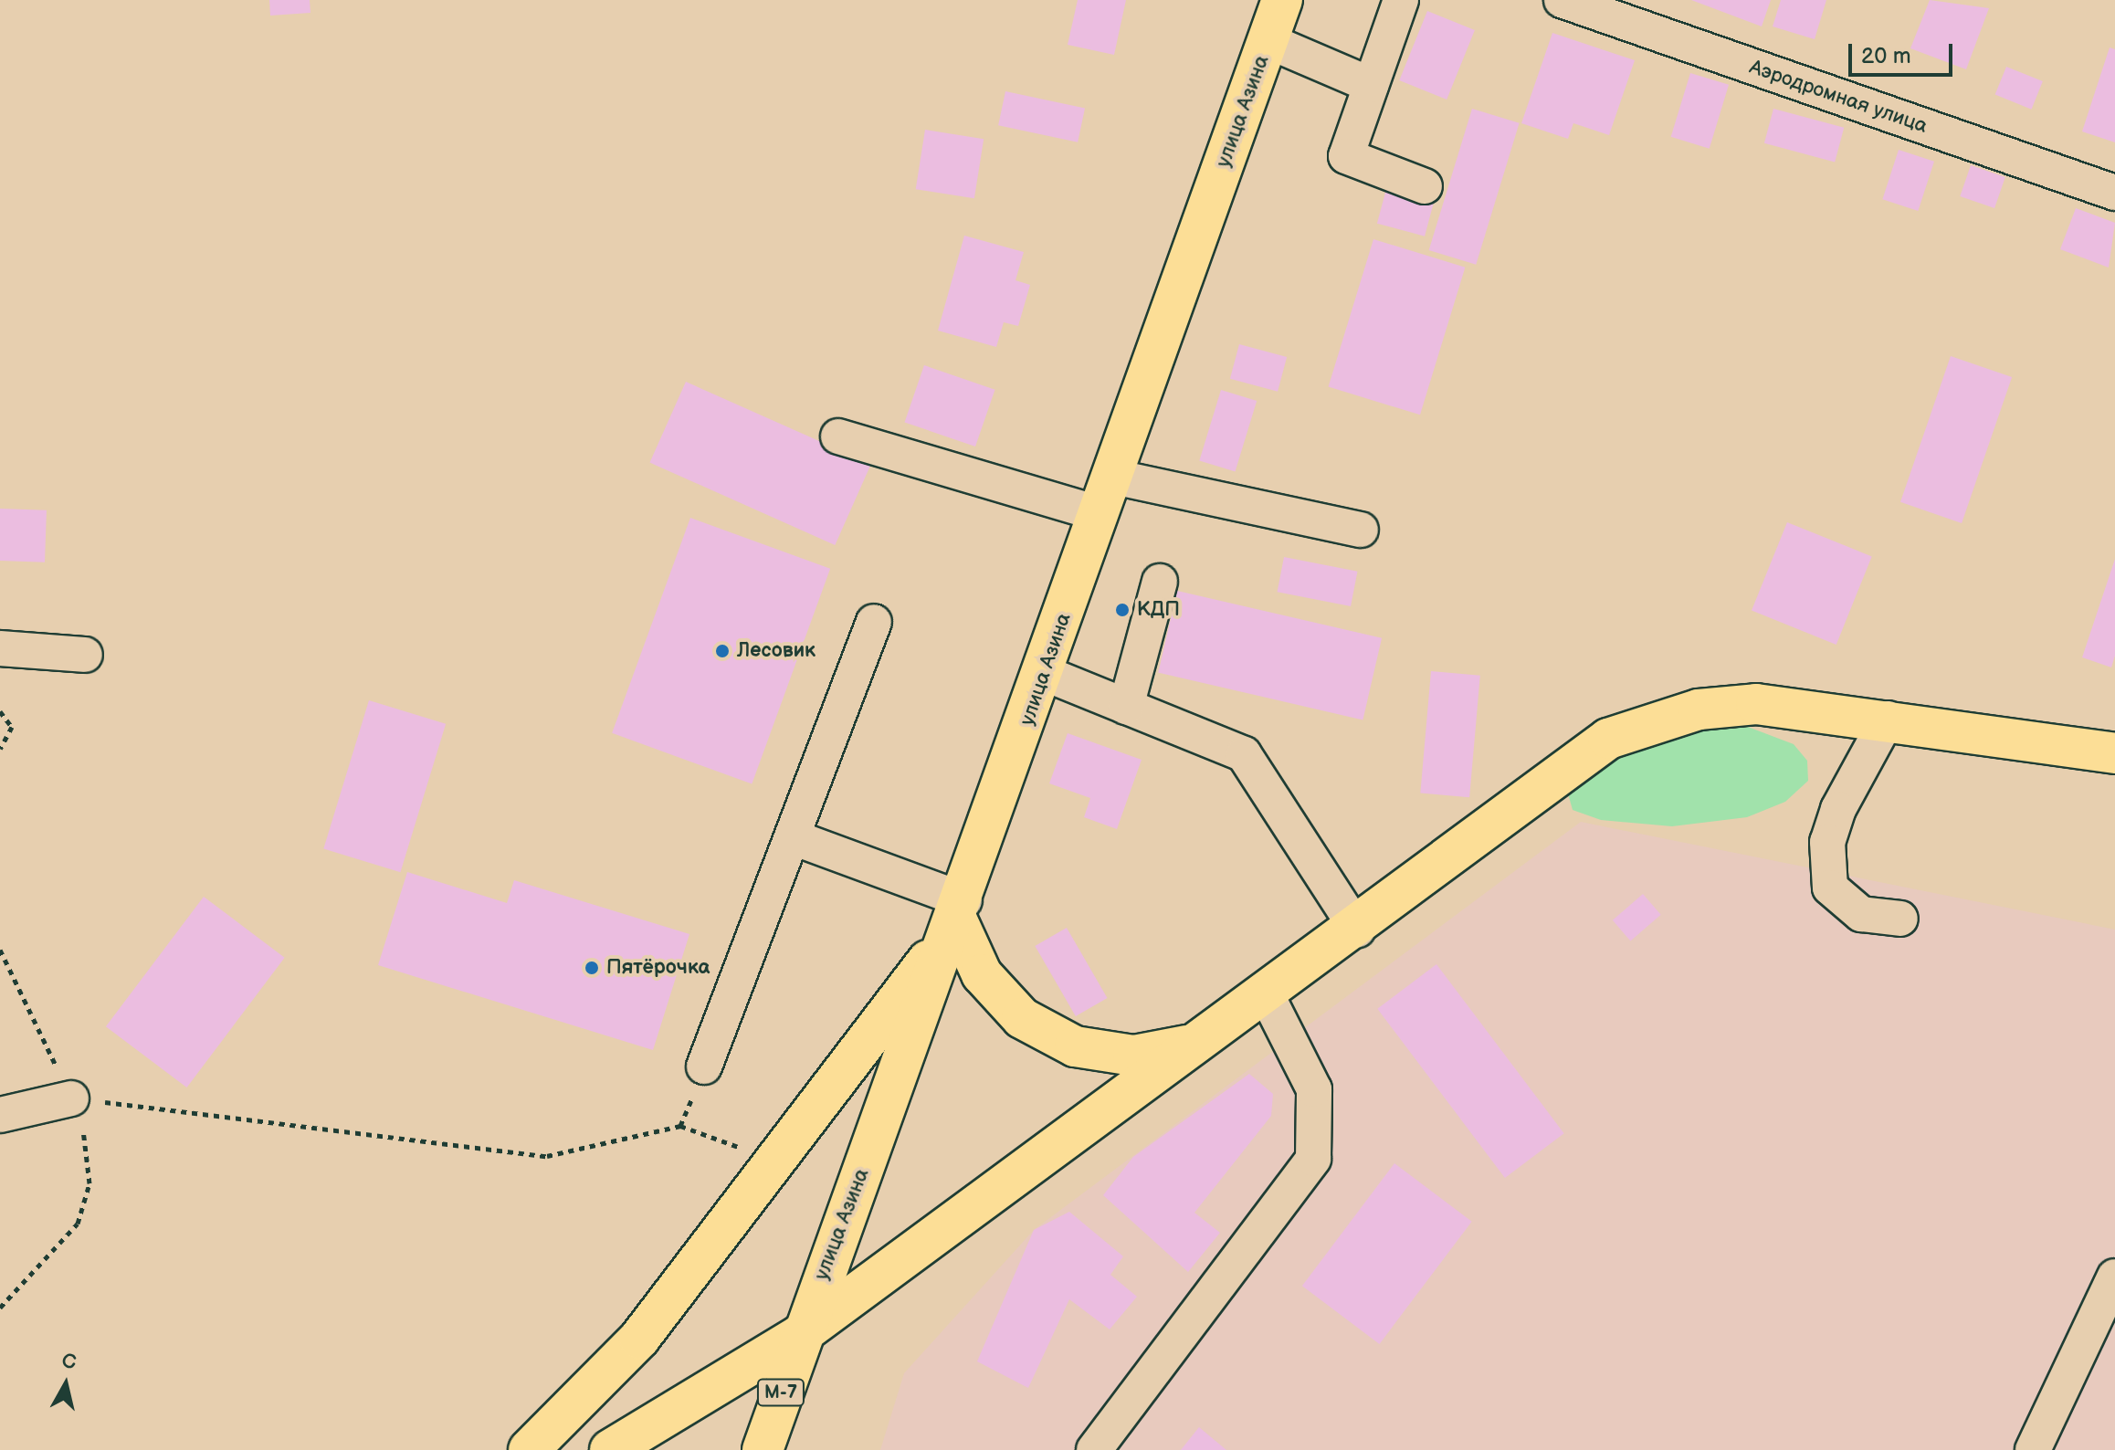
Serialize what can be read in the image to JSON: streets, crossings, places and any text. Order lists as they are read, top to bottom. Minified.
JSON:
{"streets":{"main road":["улица Азина","М-7"],"street":["Аэродромная улица"]},"crossings":[["улица Азина","М-7"]],"places":["КДП","Лесовик","Пятёрочка"],"scale_bar":"20 m","north":"top"}
